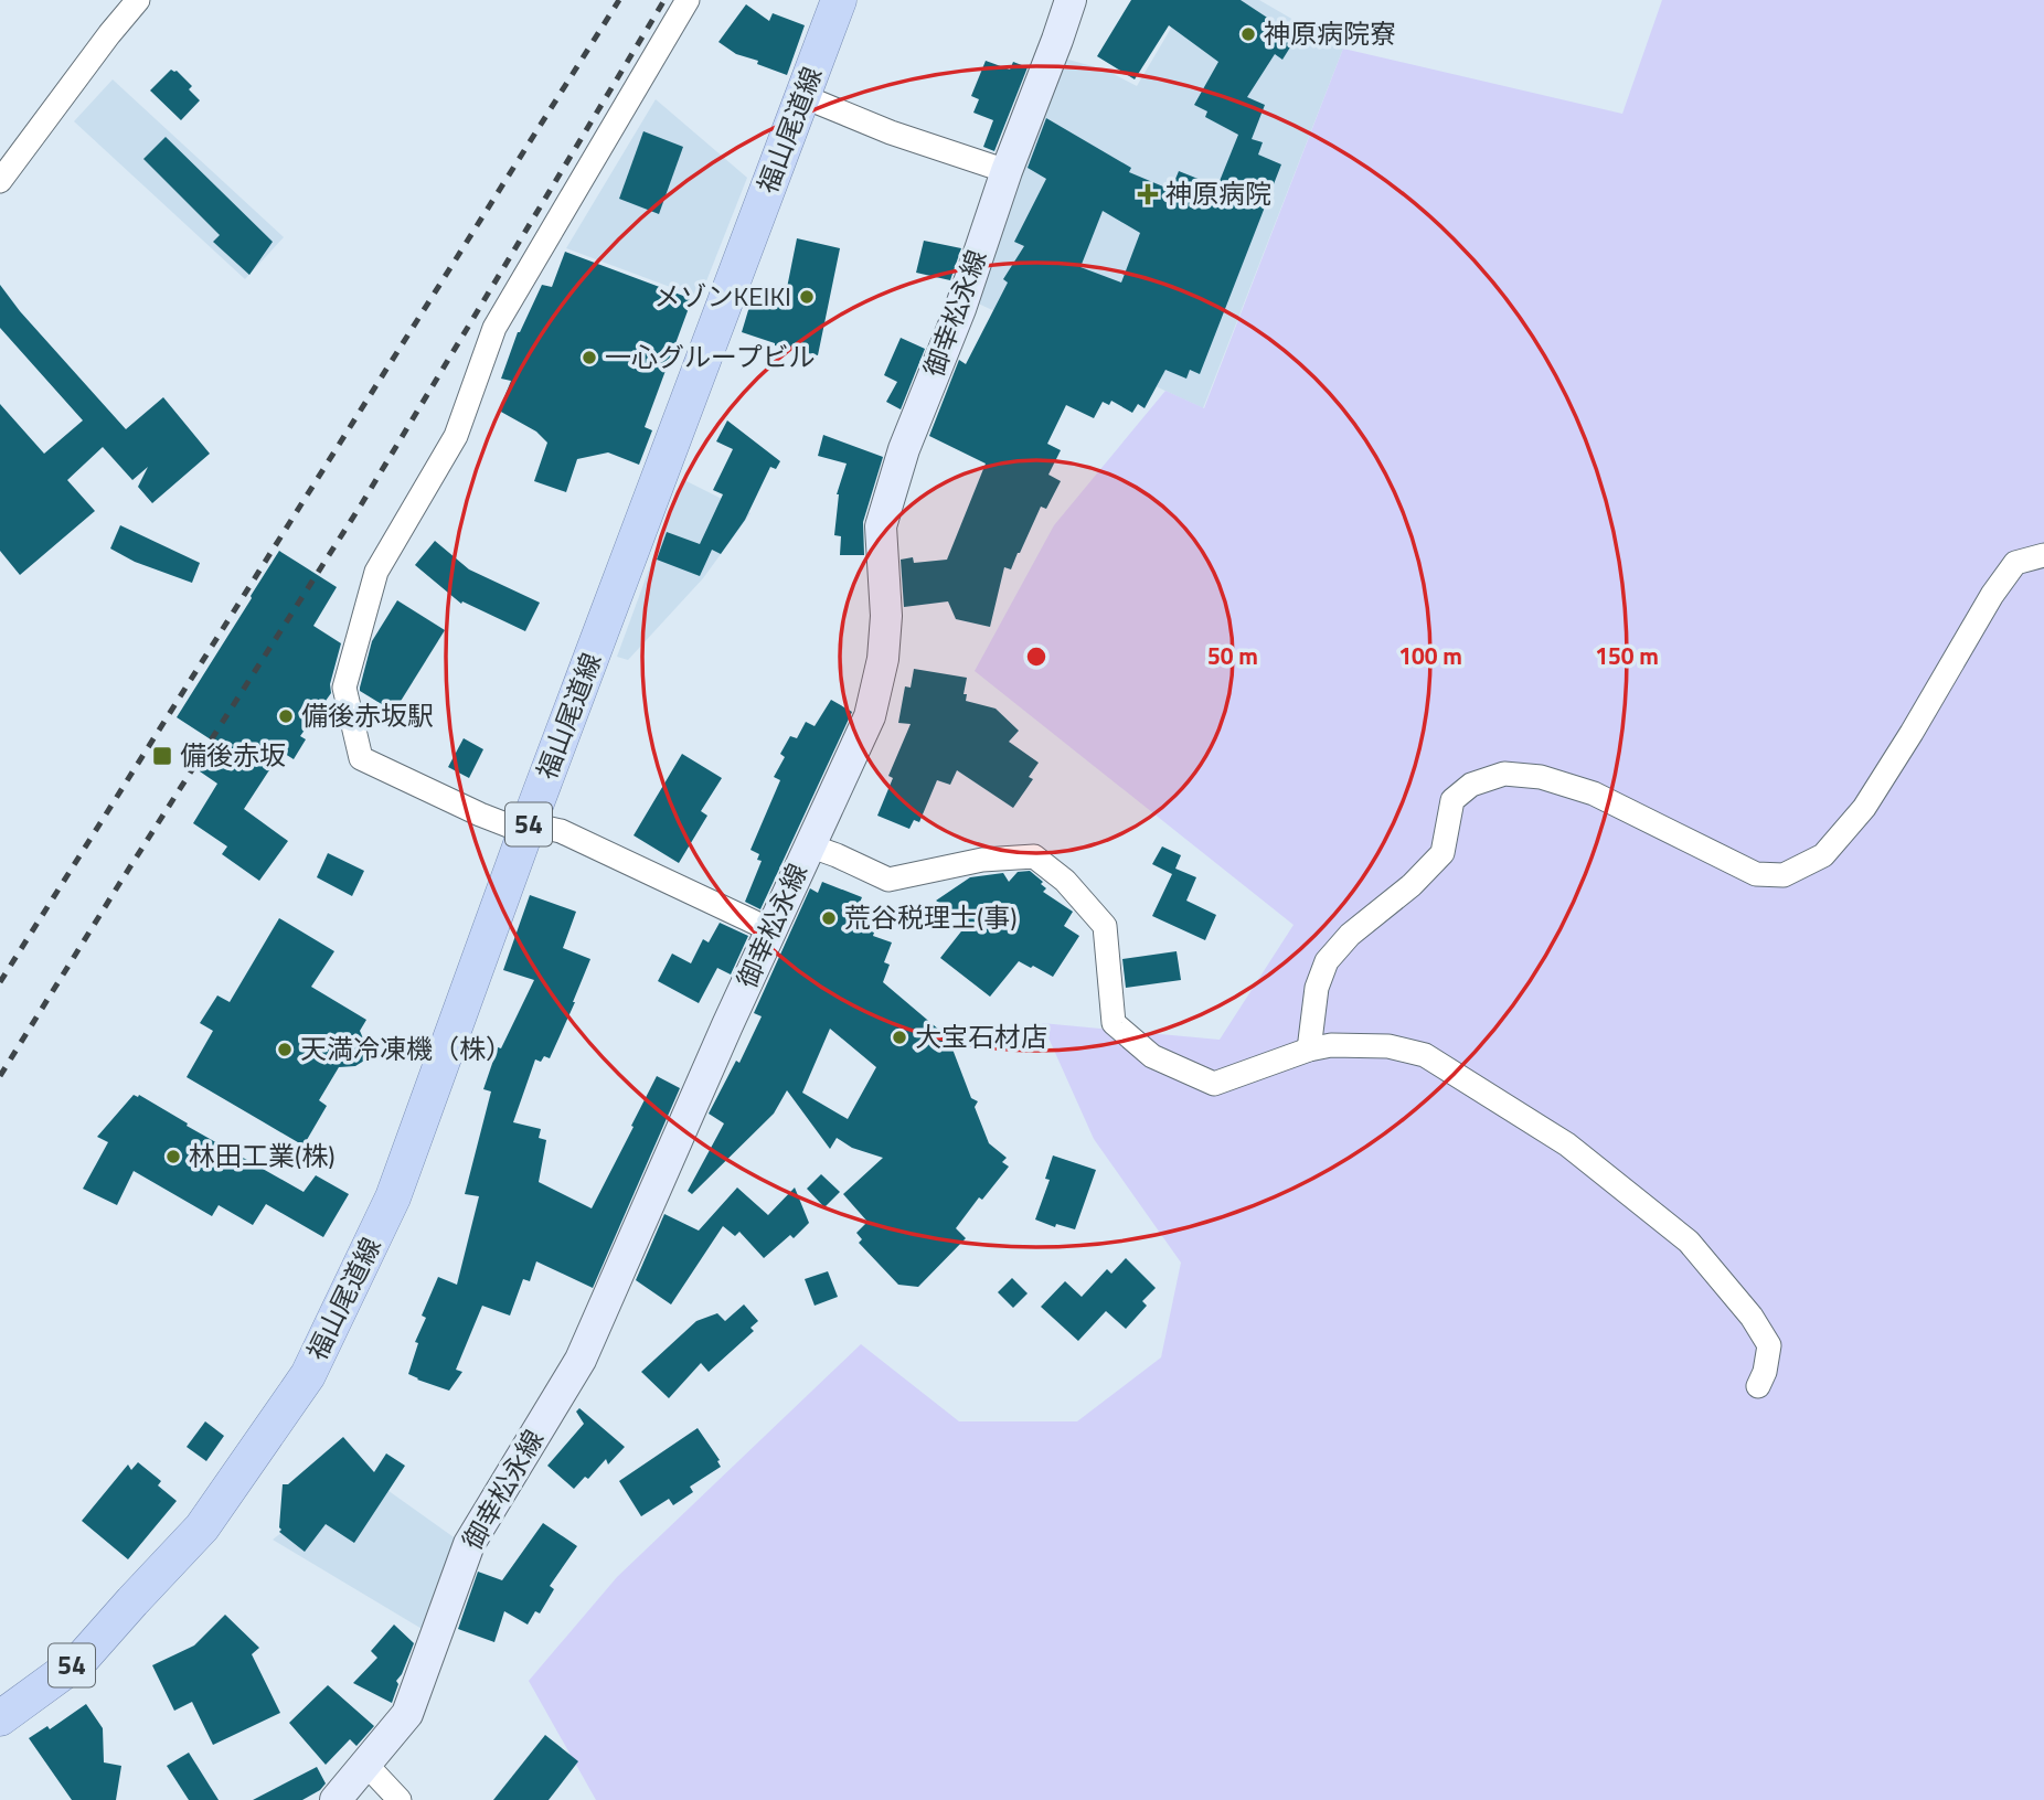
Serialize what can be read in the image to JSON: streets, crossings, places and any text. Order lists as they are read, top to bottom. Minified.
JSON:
{"streets":{"main road":["福山尾道線","御幸松永線","54"]},"places":{"other":["神原病院寮","メゾンKEIKI","一心グループビル","備後赤坂駅","荒谷税理士(事)","大宝石材店","天満冷凍機（株）","林田工業(株)"],"health":["神原病院"],"transit":["備後赤坂"]},"rings":["50 m","100 m","150 m"]}
